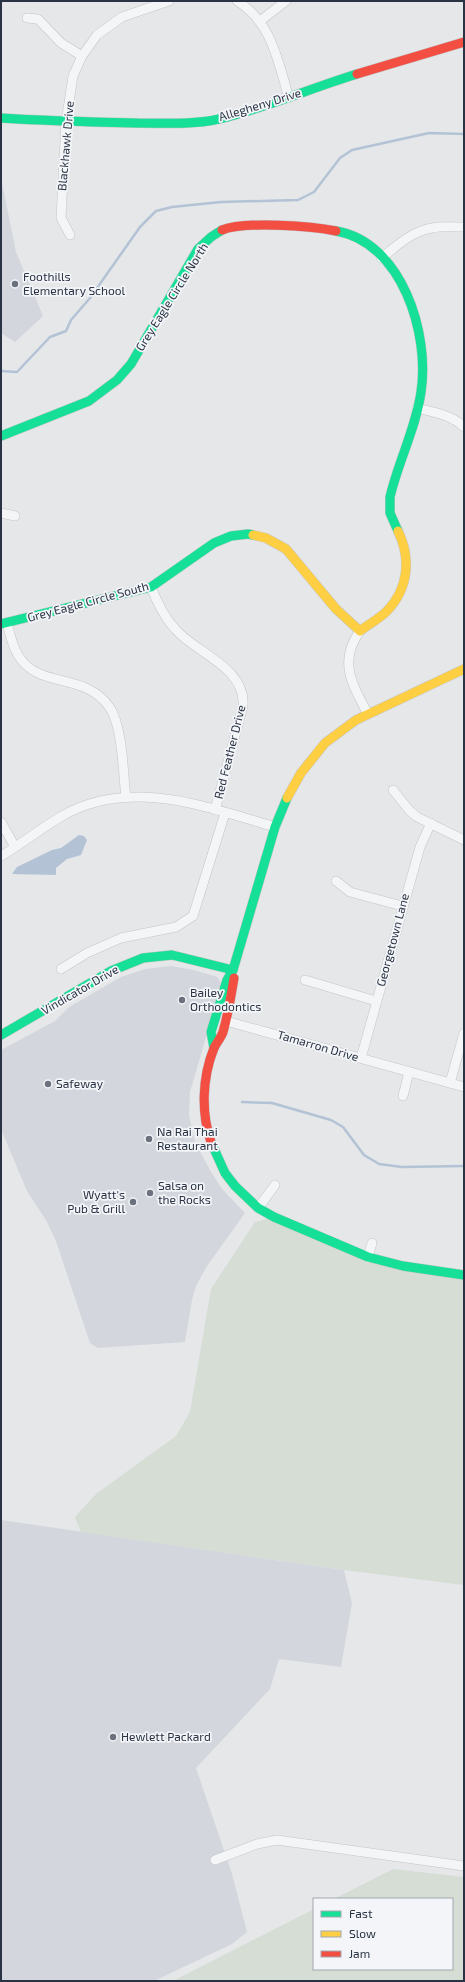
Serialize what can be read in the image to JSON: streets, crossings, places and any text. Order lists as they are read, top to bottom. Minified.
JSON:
{"streets":{"street":["Allegheny Drive","Blackhawk Drive","Grey Eagle Circle North","Grey Eagle Circle South","Red Feather Drive","Georgetown Lane","Vindicator Drive","Tamarron Drive"]},"crossings":[["Allegheny Drive","Blackhawk Drive"],["Grey Eagle Circle South","Red Feather Drive"],["Georgetown Lane","Tamarron Drive"]],"places":["Foothills Elementary School","Bailey Orthodontics","Safeway","Na Rai Thai Restaurant","Salsa on the Rocks","Wyatt's Pub & Grill","Hewlett Packard"],"legend":["Fast","Slow","Jam"]}
